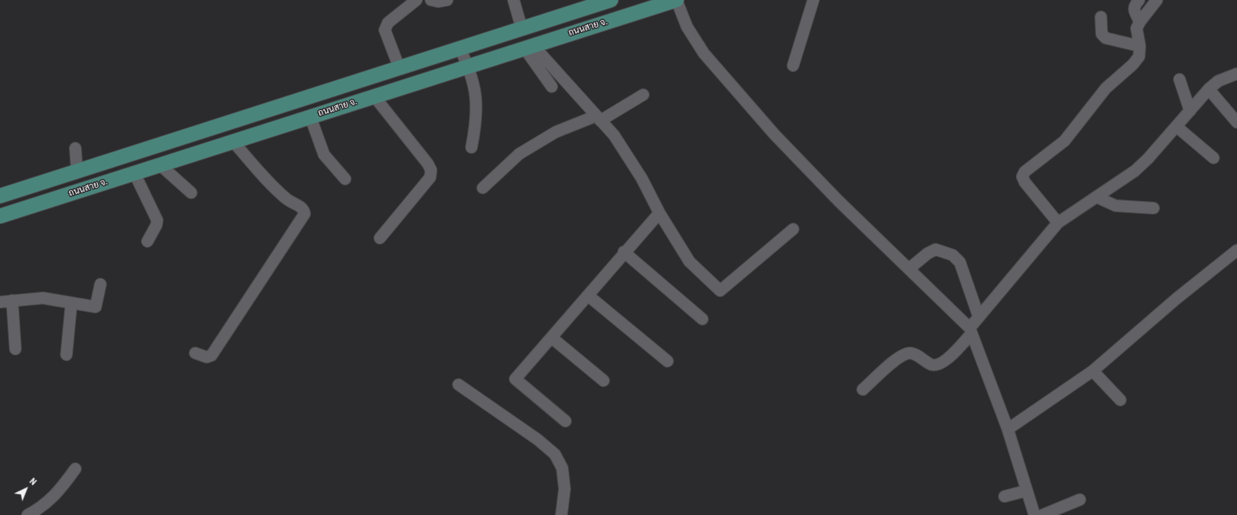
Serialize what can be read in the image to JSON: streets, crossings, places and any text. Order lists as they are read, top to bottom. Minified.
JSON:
{"streets":{"main road":["ถนนสาย จ."]},"north":"top right"}
